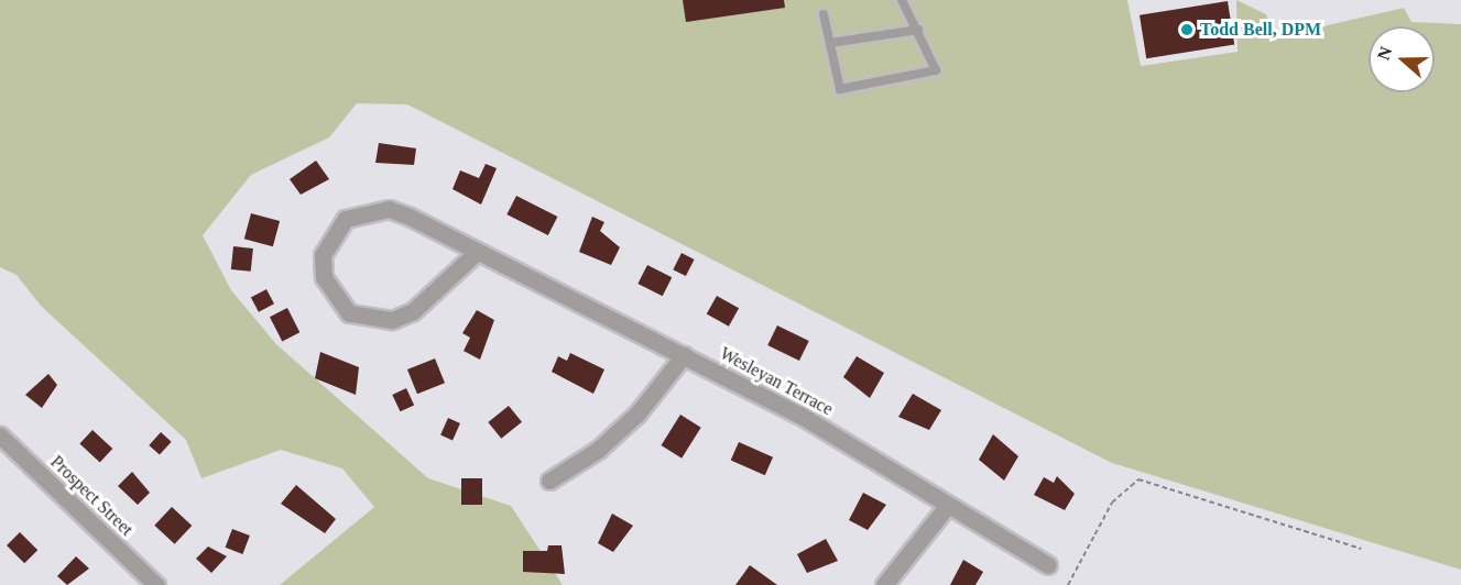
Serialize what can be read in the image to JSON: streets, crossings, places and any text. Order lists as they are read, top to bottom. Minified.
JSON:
{"streets":{"street":["Wesleyan Terrace","Prospect Street"]},"places":["Todd Bell, DPM"],"north":"left"}
